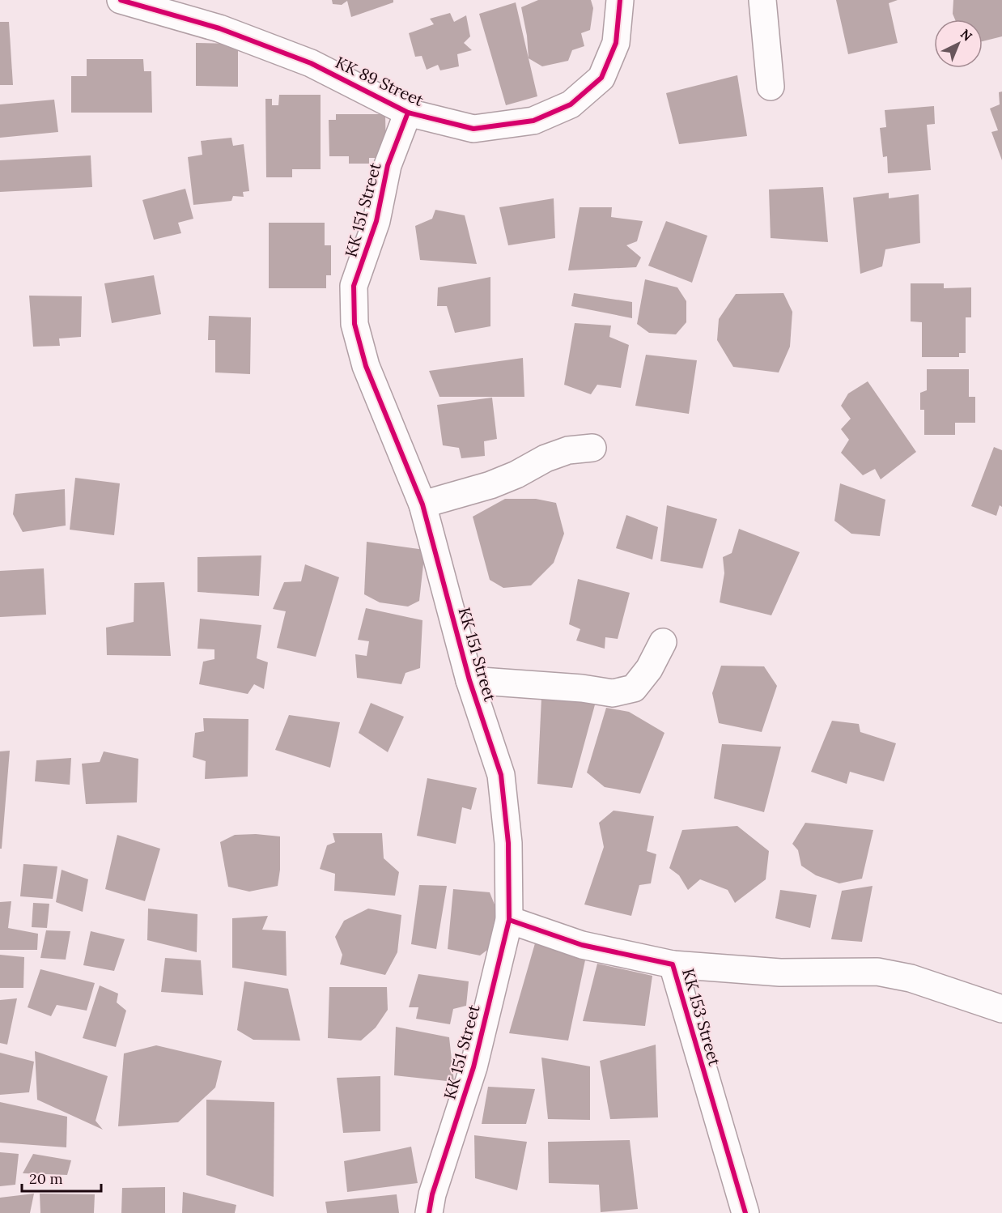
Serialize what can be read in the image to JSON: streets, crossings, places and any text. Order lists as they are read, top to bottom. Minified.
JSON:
{"streets":{"street":["KK 89 Street","KK 151 Street","KK 153 Street"]},"crossings":[["KK 89 Street","KK 151 Street"],["KK 151 Street","KK 153 Street"]],"scale_bar":"20 m","north":"top right"}
